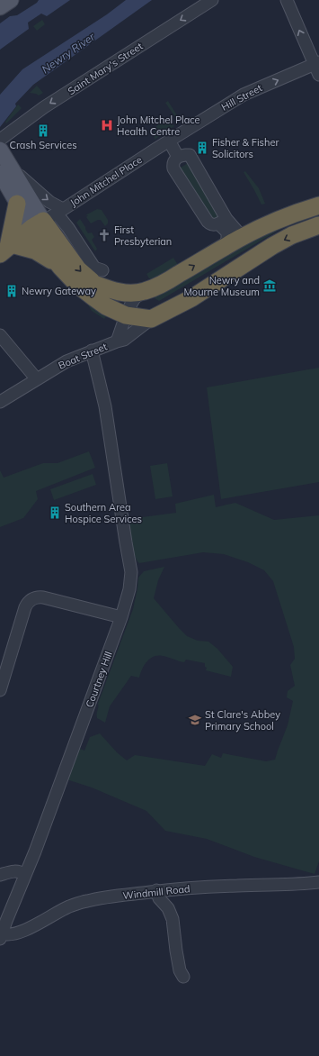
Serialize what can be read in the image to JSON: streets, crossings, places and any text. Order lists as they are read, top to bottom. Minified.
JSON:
{"streets":{"street":["Saint Mary's Street","Hill Street","John Mitchel Place","Boat Street","Courtney Hill","Windmill Road"]},"crossings":[["Hill Street","John Mitchel Place"],["Boat Street","Courtney Hill"],["Courtney Hill","Windmill Road"]],"one_way":["Saint Mary's Street","Hill Street"],"water":["Newry River"],"places":{"hospital":["John Mitchel Place Health Centre"],"building":["Crash Services","Fisher & Fisher Solicitors","Newry Gateway","Southern Area Hospice Services"],"church":["First Presbyterian"],"museum":["Newry and Mourne Museum"],"school or university":["St Clare's Abbey Primary School"]}}
